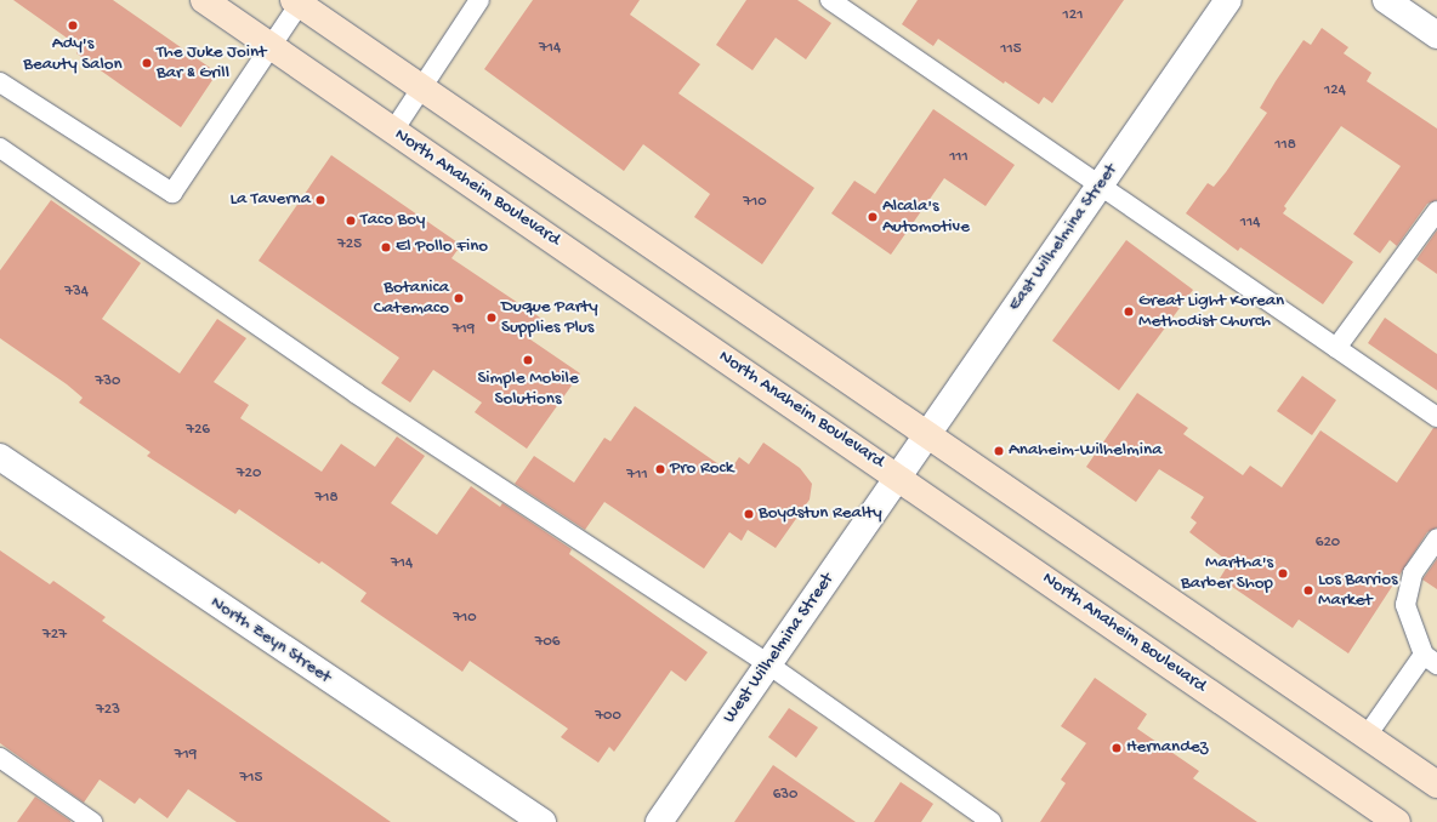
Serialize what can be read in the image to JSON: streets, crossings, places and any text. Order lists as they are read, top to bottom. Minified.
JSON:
{"streets":{"main road":["North Anaheim Boulevard"],"street":["East Wilhelmina Street","North Zeyn Street","West Wilhelmina Street"]},"crossings":[["North Anaheim Boulevard","East Wilhelmina Street"],["North Anaheim Boulevard","West Wilhelmina Street"],["East Wilhelmina Street","West Wilhelmina Street"]],"places":["Ady's Beauty Salon","The Juke Joint Bar & Grill","La Taverna","Alcala's Automotive","Taco Boy","El Pollo Fino","Botanica Catemaco","Great Light Korean Methodist Church","Duque Party Supplies Plus","Simple Mobile Solutions","Anaheim-Wilhelmina","Pro Rock","Boydstun Realty","Martha's Barber Shop","Los Barrios Market","Hernandez"],"house_numbers":["121","714","115","124","118","111","710","114","725","734","719","730","726","720","711","718","620","714","710","727","706","723","700","719","715","630"]}
